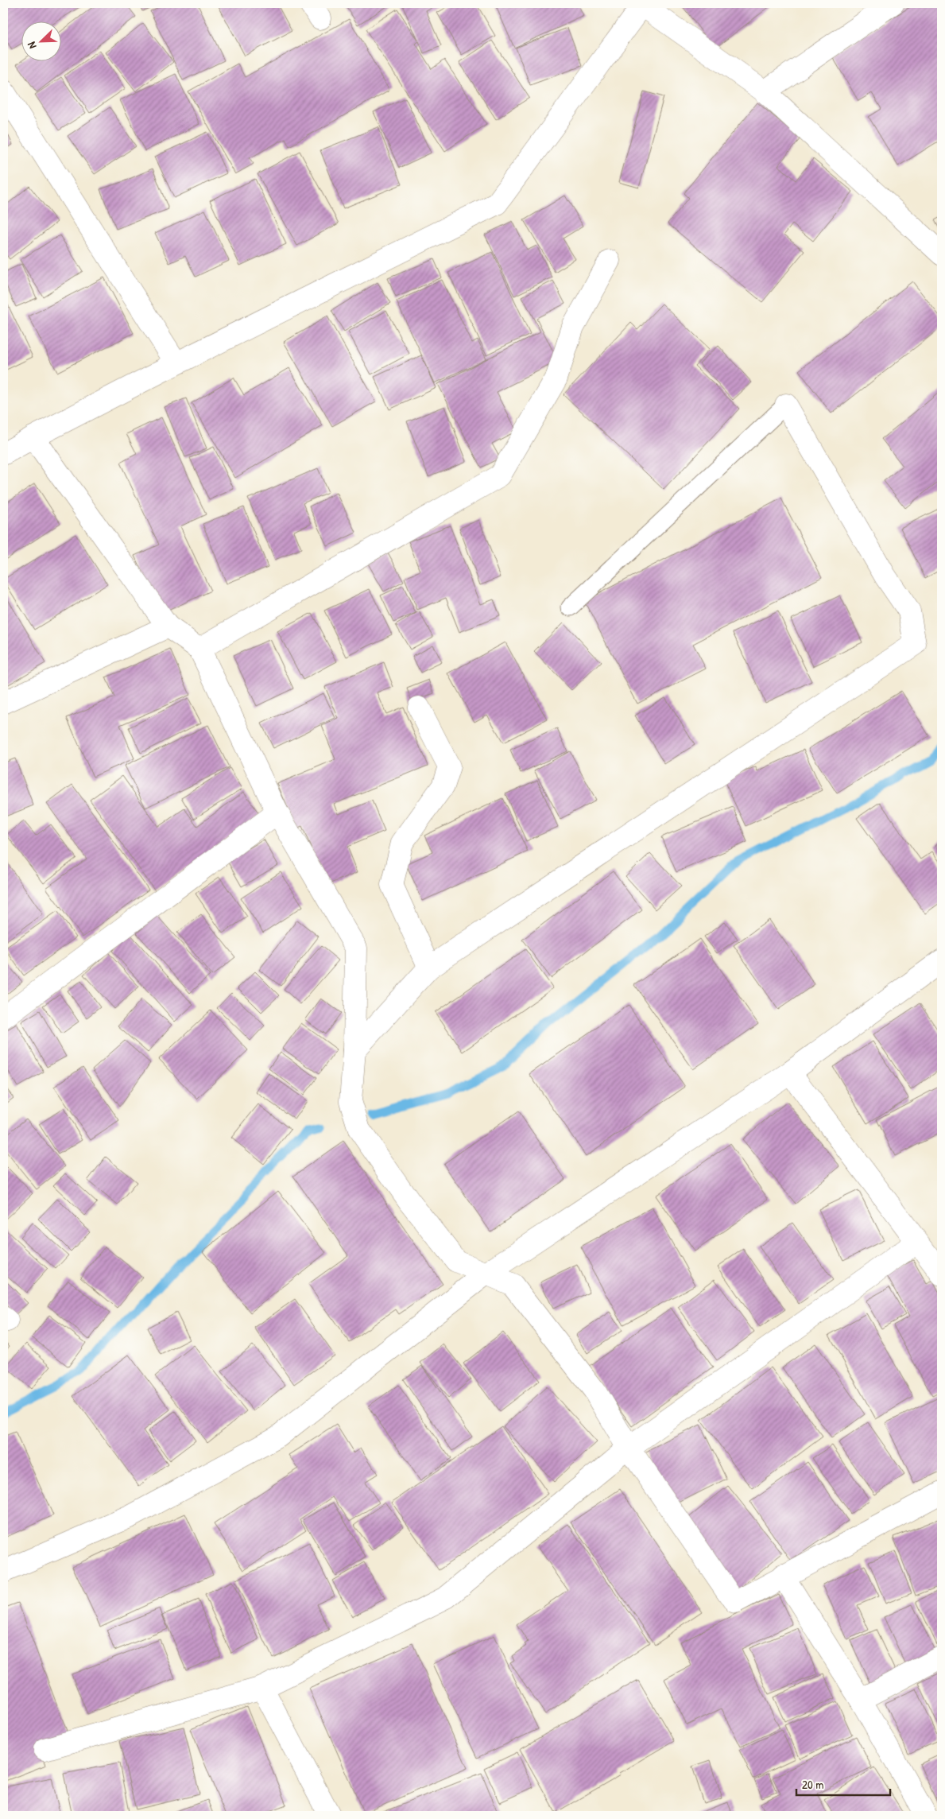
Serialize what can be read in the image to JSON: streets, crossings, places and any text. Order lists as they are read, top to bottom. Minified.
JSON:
{"scale_bar":"20 m","north":"bottom left"}
